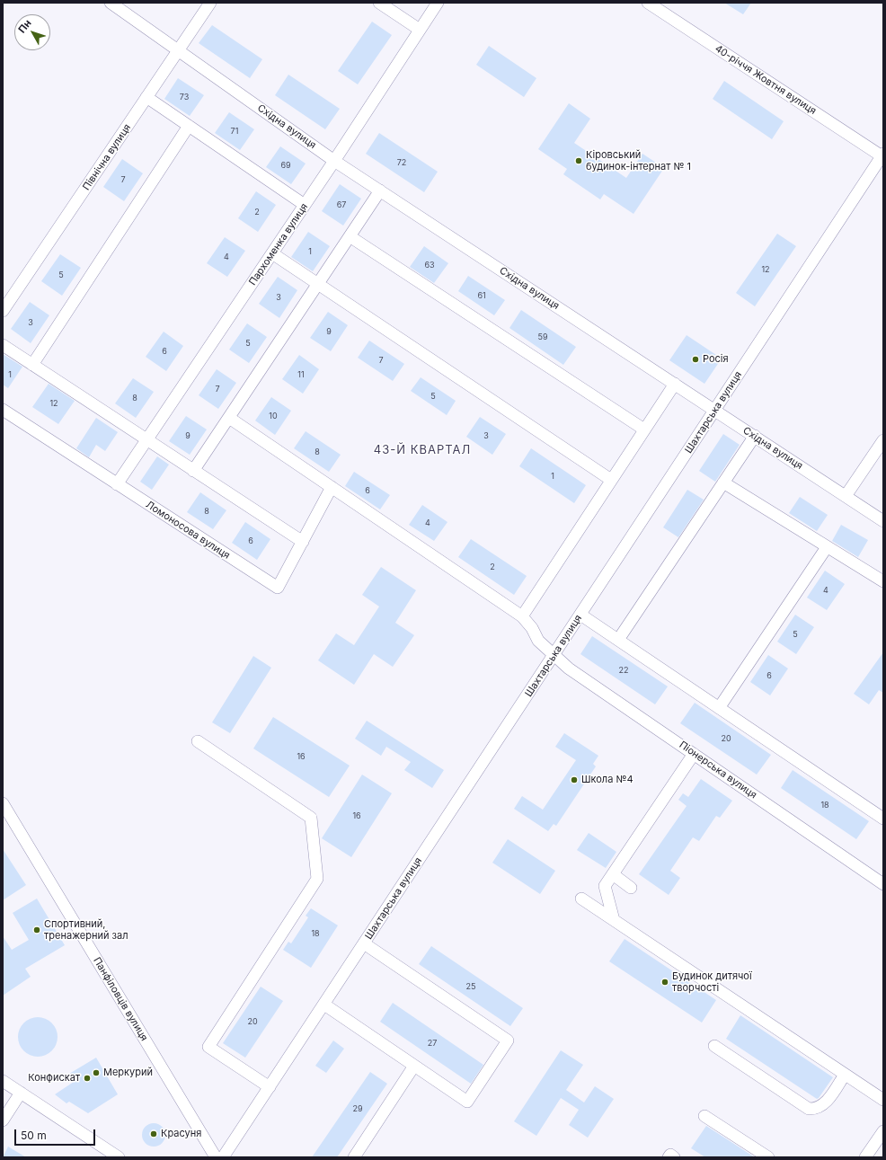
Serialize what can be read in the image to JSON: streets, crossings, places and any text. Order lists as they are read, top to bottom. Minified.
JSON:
{"streets":{"street":["40-річчя Жовтня вулиця","Східна вулиця","Північна вулиця","Пархоменка вулиця","Шахтарська вулиця","Ломоносова вулиця","Піонерська вулиця","Панфіловців вулиця"]},"crossings":[["40-річчя Жовтня вулиця","Шахтарська вулиця"],["Східна вулиця","Північна вулиця"],["Східна вулиця","Пархоменка вулиця"],["Східна вулиця","Шахтарська вулиця"],["Пархоменка вулиця","Ломоносова вулиця"],["Шахтарська вулиця","Піонерська вулиця"],["Ломоносова вулиця","Піонерська вулиця"]],"districts":["43-Й КВАРТАЛ"],"places":["Кіровський будинок-інтернат № 1","Росія","Школа №4","Спортивний, тренажерний зал","Будинок дитячої творчості","Меркурий","Конфискат","Красуня"],"house_numbers":["73","71","72","69","7","67","2","1","4","63","12","5","61","3","3","9","59","5","6","7","1","11","7","5","8","12","10","9","3","8","1","6","8","4","6","2","4","5","22","6","20","16","18","16","18","25","20","27","29"],"scale_bar":"50 m","north":"top left"}
